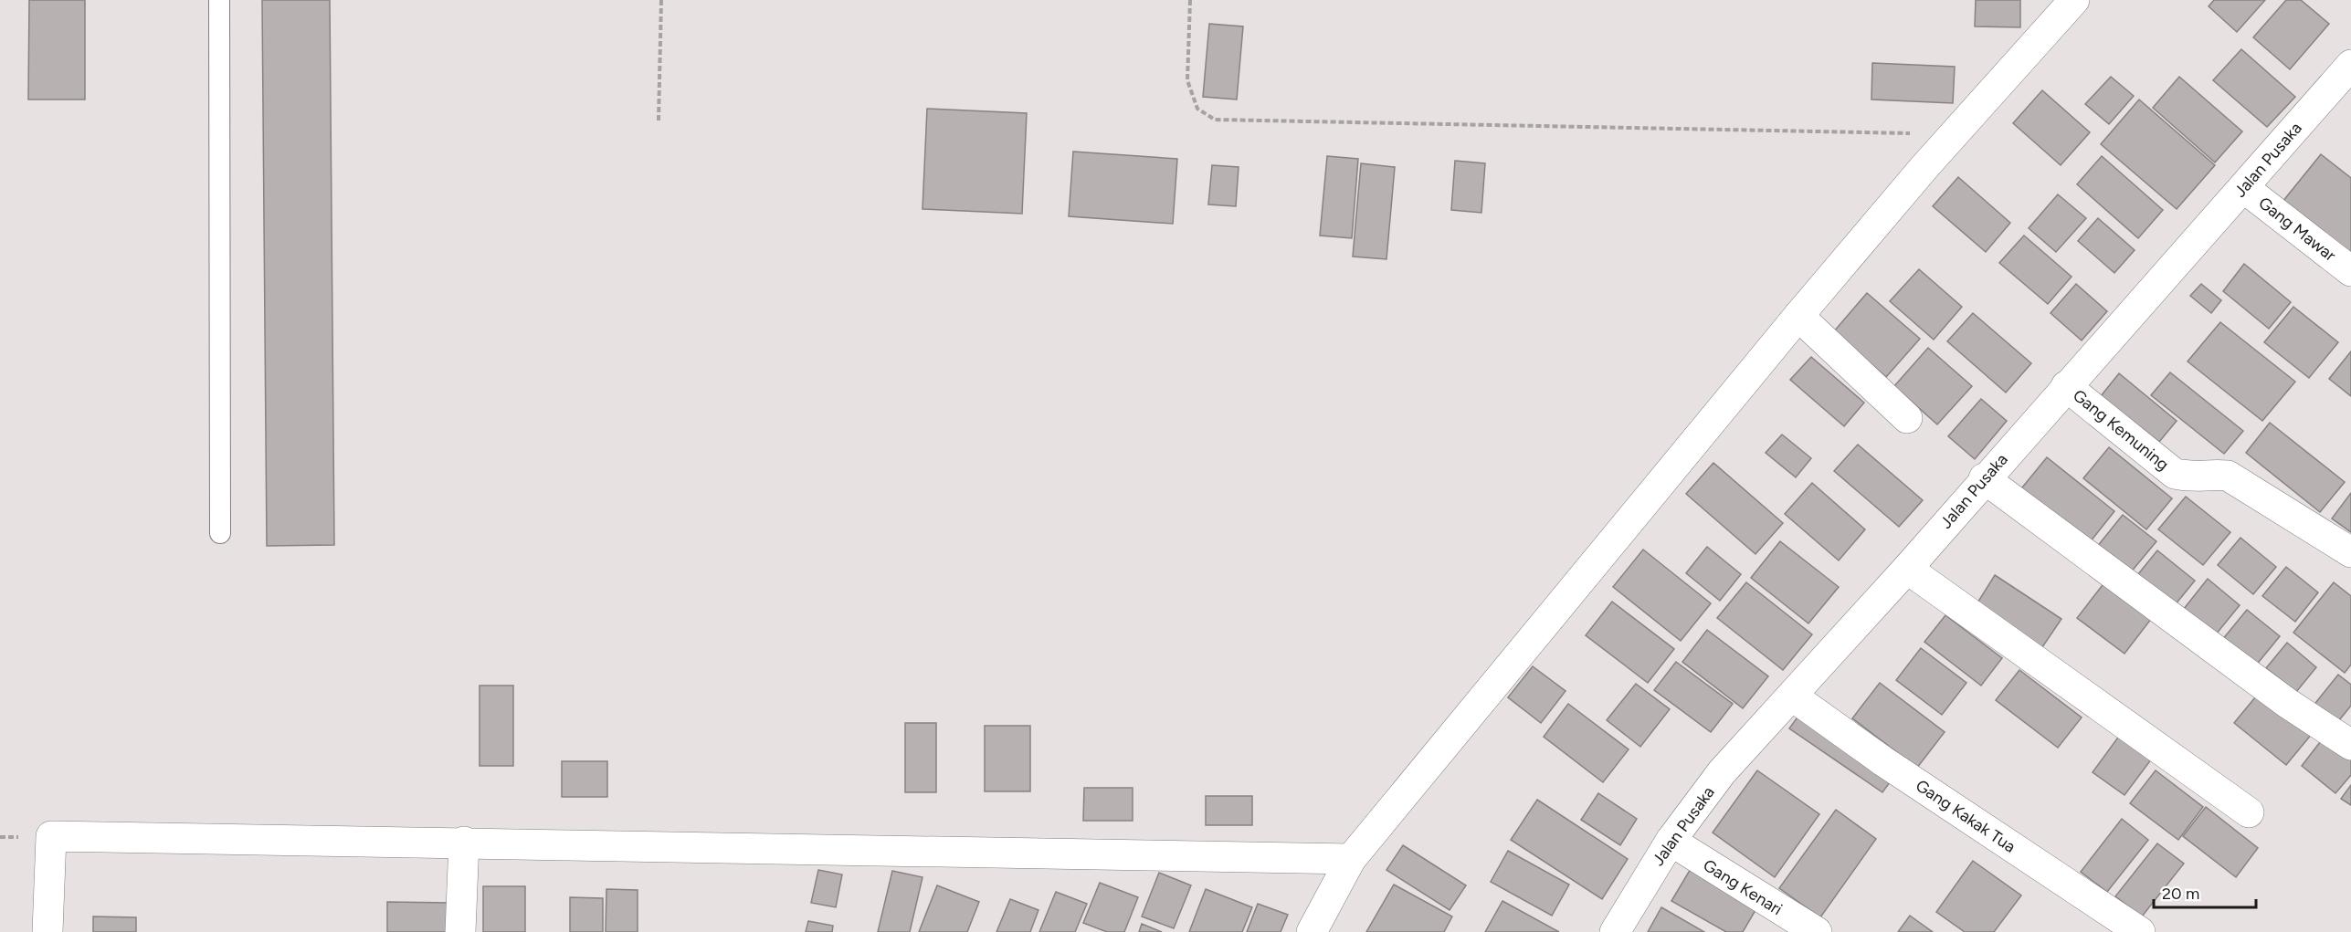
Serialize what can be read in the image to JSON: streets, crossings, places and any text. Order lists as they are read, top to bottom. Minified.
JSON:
{"streets":{"street":["Jalan Pusaka","Gang Mawar","Gang Kemuning","Gang Kakak Tua","Gang Kenari"]},"crossings":[["Jalan Pusaka","Gang Mawar"],["Jalan Pusaka","Gang Kemuning"],["Jalan Pusaka","Gang Kakak Tua"],["Jalan Pusaka","Gang Kenari"]],"scale_bar":"20 m"}
